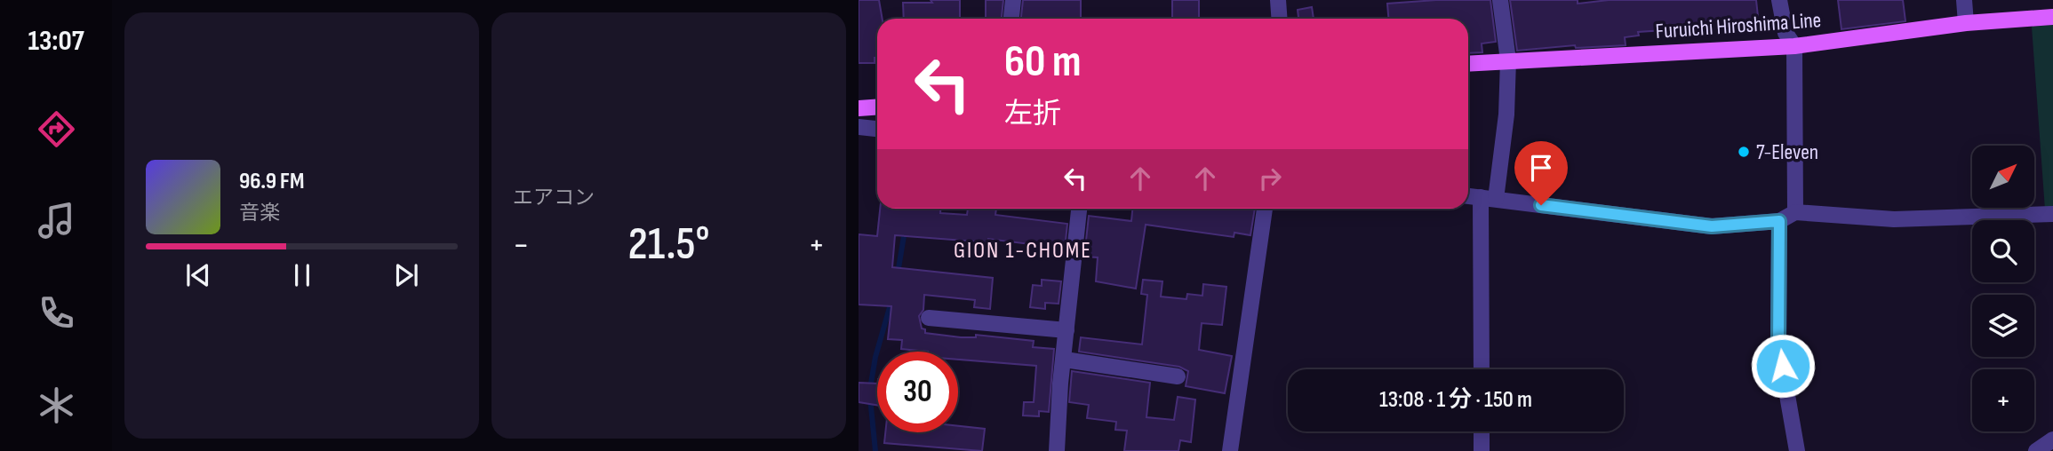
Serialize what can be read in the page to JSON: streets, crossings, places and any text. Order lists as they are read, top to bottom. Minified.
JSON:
{"streets":{"main road":["Furuichi Hiroshima Line"]},"districts":["GION 1-CHOME"],"places":["7-Eleven"],"north":"top right","page":{"tabs":"13:07","tile":"エアコン","turn":["60 m","左折"],"map_buttons":"+","song":["96.9 FM","音楽"],"heat":["−","21.5°","+"],"limit":"30","trip":"13:08 · 1 分 · 150 m"}}
